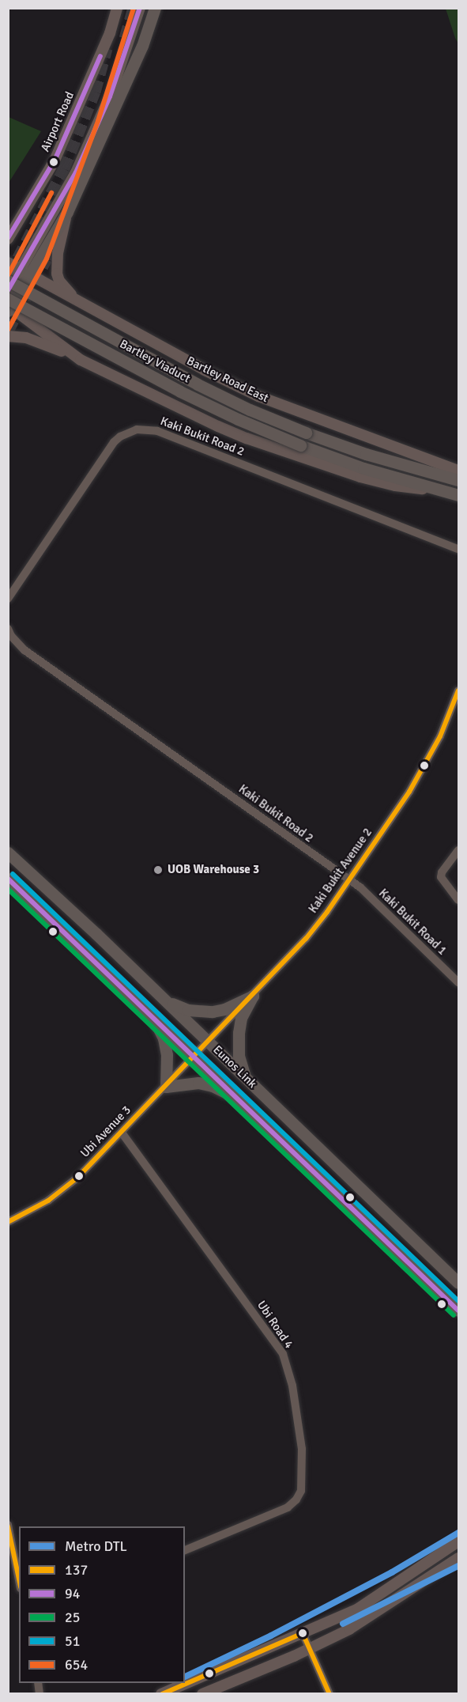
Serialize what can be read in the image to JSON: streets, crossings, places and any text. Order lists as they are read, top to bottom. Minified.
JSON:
{"streets":{"highway":["Bartley Viaduct","Eunos Link"],"main road":["Airport Road","Bartley Road East"],"street":["Kaki Bukit Road 2","Kaki Bukit Avenue 2","Kaki Bukit Road 1","Ubi Avenue 3","Ubi Road 4"]},"crossings":[["Kaki Bukit Road 2","Kaki Bukit Avenue 2"],["Kaki Bukit Road 2","Kaki Bukit Road 1"],["Kaki Bukit Avenue 2","Kaki Bukit Road 1"],["Kaki Bukit Avenue 2","Eunos Link"],["Kaki Bukit Avenue 2","Ubi Avenue 3"],["Eunos Link","Ubi Avenue 3"],["Ubi Avenue 3","Ubi Road 4"]],"places":["UOB Warehouse 3"],"lines":["transit line 94","transit line 654","transit line 137","transit line 51","transit line 25","metro line DTL"],"legend":["Metro DTL","137","94","25","51","654"]}
